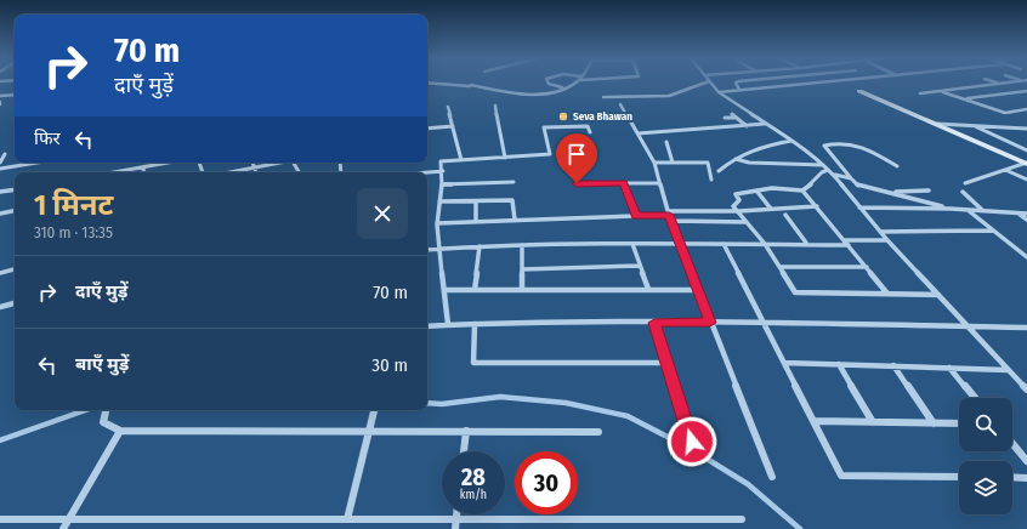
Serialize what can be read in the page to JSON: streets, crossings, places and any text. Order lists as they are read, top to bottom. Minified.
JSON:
{"places":["Seva Bhawan"],"page":{"turn":["70 m","दाएँ मुड़ें"],"then":"फिर","heading":["1 मिनट","310 m · 13:35"],"list":[{"name":"दाएँ मुड़ें","value":"70 m"},{"name":"बाएँ मुड़ें","value":"30 m"}],"speed":"28 km/h","limit":"30"}}
